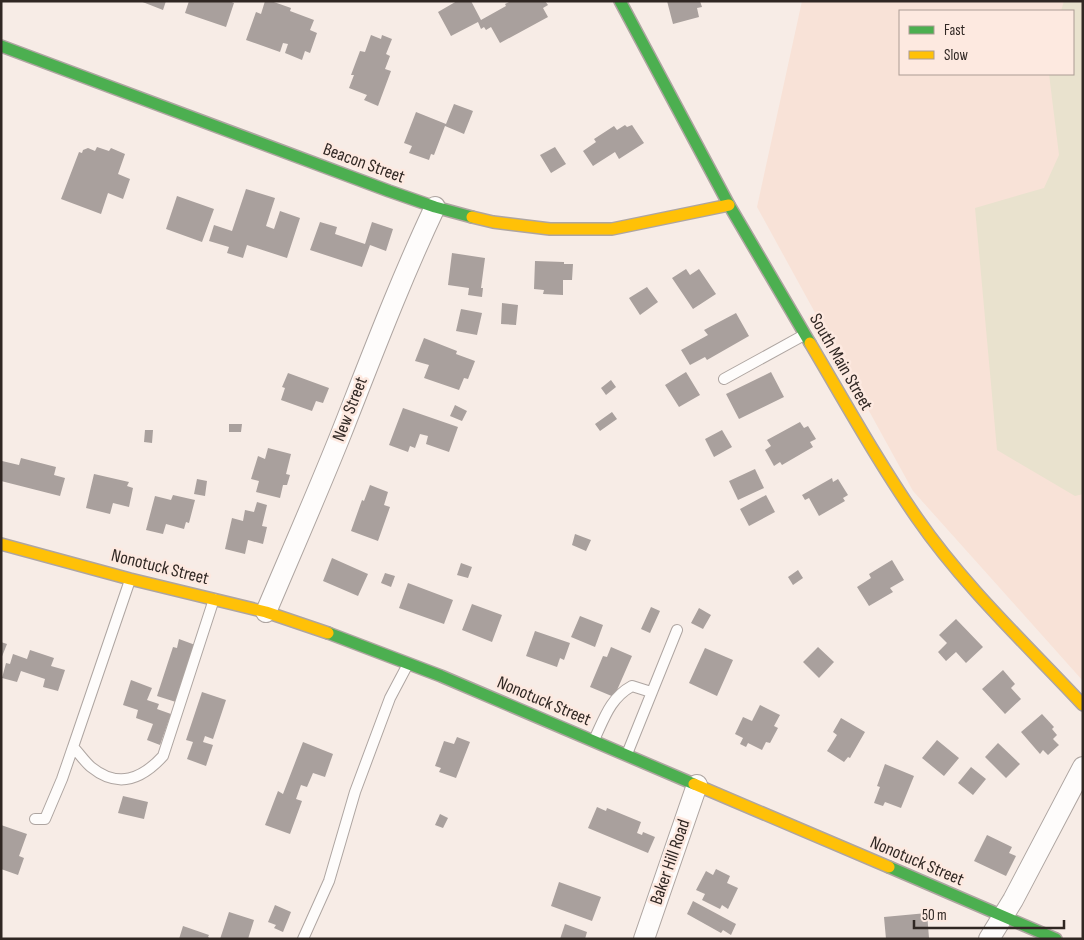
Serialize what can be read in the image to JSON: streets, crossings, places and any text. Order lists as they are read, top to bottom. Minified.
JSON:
{"streets":{"main road":["Beacon Street","South Main Street","Nonotuck Street"],"street":["New Street","Baker Hill Road"]},"crossings":[["Beacon Street","South Main Street"],["Beacon Street","New Street"],["New Street","Nonotuck Street"],["Nonotuck Street","Baker Hill Road"]],"legend":["Fast","Slow"],"scale_bar":"50 m"}
